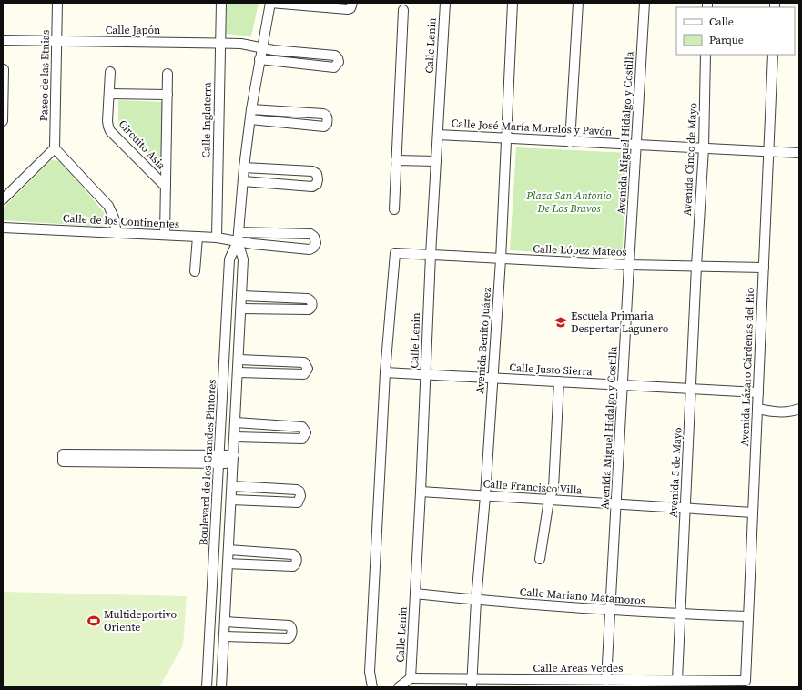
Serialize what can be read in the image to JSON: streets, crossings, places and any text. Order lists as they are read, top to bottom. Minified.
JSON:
{"streets":{"street":["Calle Japón","Calle Lenin","Paseo de las Etnias","Calle Inglaterra","Calle José María Morelos y Pavón","Avenida Miguel Hidalgo y Costilla","Circuito Asia","Avenida Cinco de Mayo","Calle de los Continentes","Calle López Mateos","Avenida Benito Juárez","Avenida Lázaro Cárdenas del Río","Calle Justo Sierra","Boulevard de los Grandes Pintores","Avenida 5 de Mayo","Calle Francisco Villa","Calle Mariano Matamoros","Calle Areas Verdes"]},"crossings":[["Calle Japón","Paseo de las Etnias"],["Calle Japón","Calle Inglaterra"],["Calle Japón","Boulevard de los Grandes Pintores"],["Calle Lenin","Calle José María Morelos y Pavón"],["Calle Lenin","Calle López Mateos"],["Calle Lenin","Calle Justo Sierra"],["Calle Lenin","Calle Francisco Villa"],["Calle Lenin","Calle Mariano Matamoros"],["Calle Lenin","Calle Areas Verdes"],["Calle Inglaterra","Calle de los Continentes"],["Calle José María Morelos y Pavón","Avenida Miguel Hidalgo y Costilla"],["Calle José María Morelos y Pavón","Avenida Cinco de Mayo"],["Calle José María Morelos y Pavón","Avenida Benito Juárez"],["Calle José María Morelos y Pavón","Avenida Lázaro Cárdenas del Río"],["Avenida Miguel Hidalgo y Costilla","Calle López Mateos"],["Avenida Miguel Hidalgo y Costilla","Calle Justo Sierra"],["Avenida Miguel Hidalgo y Costilla","Calle Francisco Villa"],["Avenida Miguel Hidalgo y Costilla","Calle Mariano Matamoros"],["Avenida Miguel Hidalgo y Costilla","Calle Areas Verdes"],["Circuito Asia","Calle de los Continentes"],["Avenida Cinco de Mayo","Calle López Mateos"],["Avenida Cinco de Mayo","Avenida 5 de Mayo"],["Calle de los Continentes","Boulevard de los Grandes Pintores"],["Calle López Mateos","Avenida Benito Juárez"],["Calle López Mateos","Avenida Lázaro Cárdenas del Río"],["Calle López Mateos","Calle Justo Sierra"],["Calle López Mateos","Avenida 5 de Mayo"],["Avenida Benito Juárez","Calle Justo Sierra"],["Avenida Benito Juárez","Calle Francisco Villa"],["Avenida Benito Juárez","Calle Mariano Matamoros"],["Avenida Benito Juárez","Calle Areas Verdes"],["Avenida Lázaro Cárdenas del Río","Calle Justo Sierra"],["Avenida Lázaro Cárdenas del Río","Calle Francisco Villa"],["Avenida Lázaro Cárdenas del Río","Calle Mariano Matamoros"],["Avenida Lázaro Cárdenas del Río","Calle Areas Verdes"],["Calle Justo Sierra","Avenida 5 de Mayo"],["Avenida 5 de Mayo","Calle Francisco Villa"],["Avenida 5 de Mayo","Calle Mariano Matamoros"],["Avenida 5 de Mayo","Calle Areas Verdes"]],"parks":["Plaza San Antonio De Los Bravos"],"places":{"school or university":["Escuela Primaria Despertar Lagunero"],"sports":["Multideportivo Oriente"]},"legend":["Calle","Parque"]}
